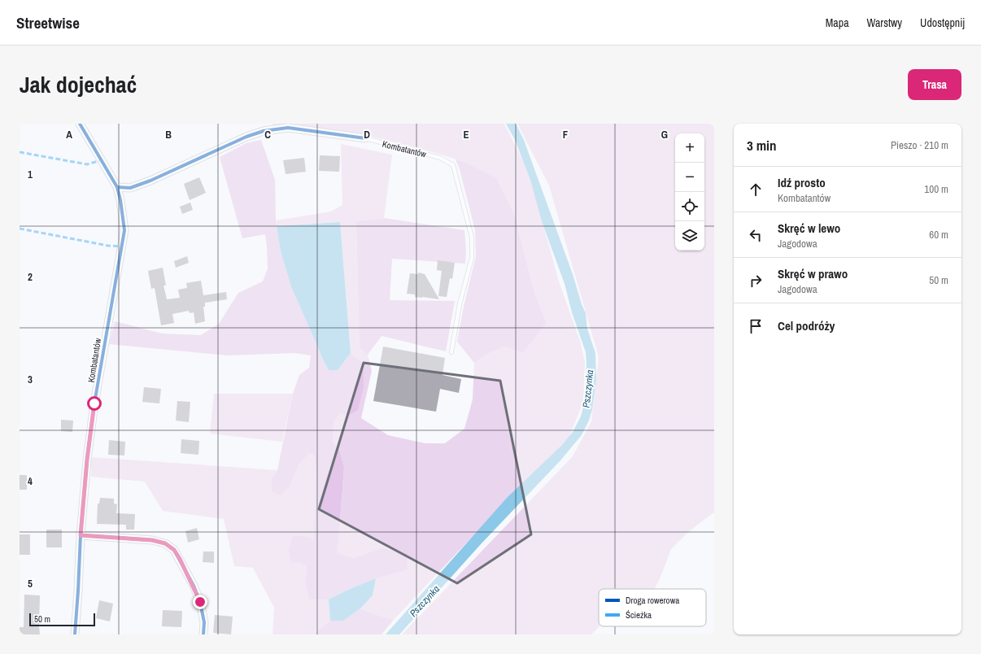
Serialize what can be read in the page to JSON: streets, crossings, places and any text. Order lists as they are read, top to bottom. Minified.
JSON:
{"streets":{"street":["Kombatantów"]},"water":["Pszczynka"],"legend":["Droga rowerowa","Ścieżka"],"scale_bar":"50 m","page":{"header":"Streetwise","nav":["Mapa","Warstwy","Udostępnij"],"title":"Jak dojechać","buttons":"Trasa","heading":["3 min","Pieszo · 210 m"],"map_buttons":["+","−"],"list":[["Idź prosto","Kombatantów","100 m"],["Skręć w lewo","Jagodowa","60 m"],["Skręć w prawo","Jagodowa","50 m"],"Cel podróży"],"scale":"50 m"},"grid":{"columns":["A","B","C","D","E","F","G"],"rows":["1","2","3","4","5"]}}
